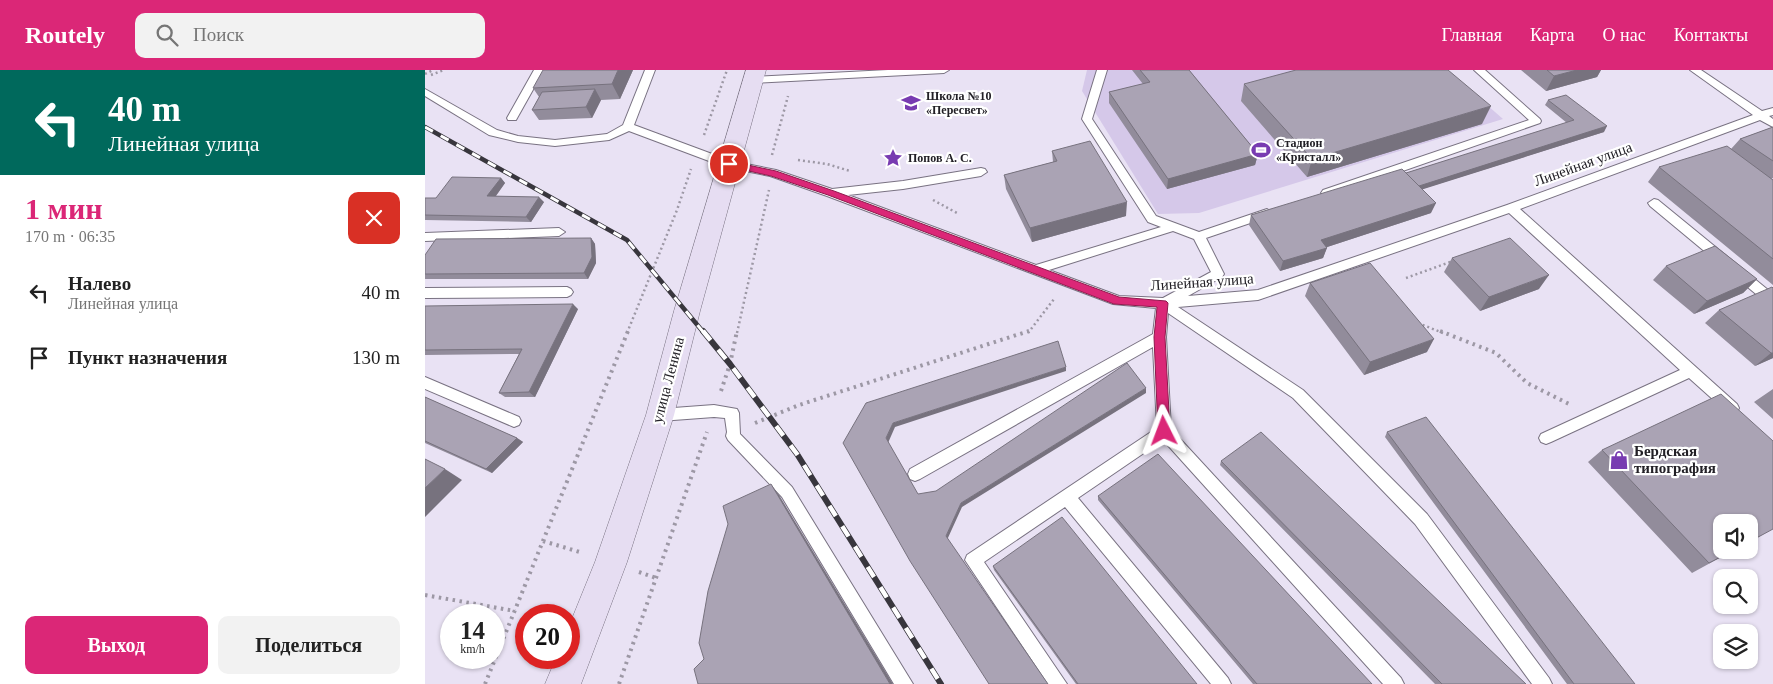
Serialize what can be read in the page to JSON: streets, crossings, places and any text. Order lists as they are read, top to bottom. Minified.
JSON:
{"streets":{"street":["улица Ленина"],"lane":["Линейная улица"]},"crossings":[["Линейная улица","улица Ленина"]],"places":{"school or university":["Школа №10 «Пересвет»"],"sports":["Стадион «Кристалл»"],"place":["Попов А. С."],"shop":["Бердская типография"]},"page":{"header":"Routely","search":"Поиск","nav":["Главная","Карта","О нас","Контакты"],"turn":["40 m","Линейная улица"],"heading":["1 мин","170 m · 06:35"],"list":[{"name":"Налево","note":"Линейная улица","value":"40 m"},{"name":"Пункт назначения","value":"130 m"}],"speed":"14 km/h","limit":"20","buttons":["Выход","Поделиться"]}}
